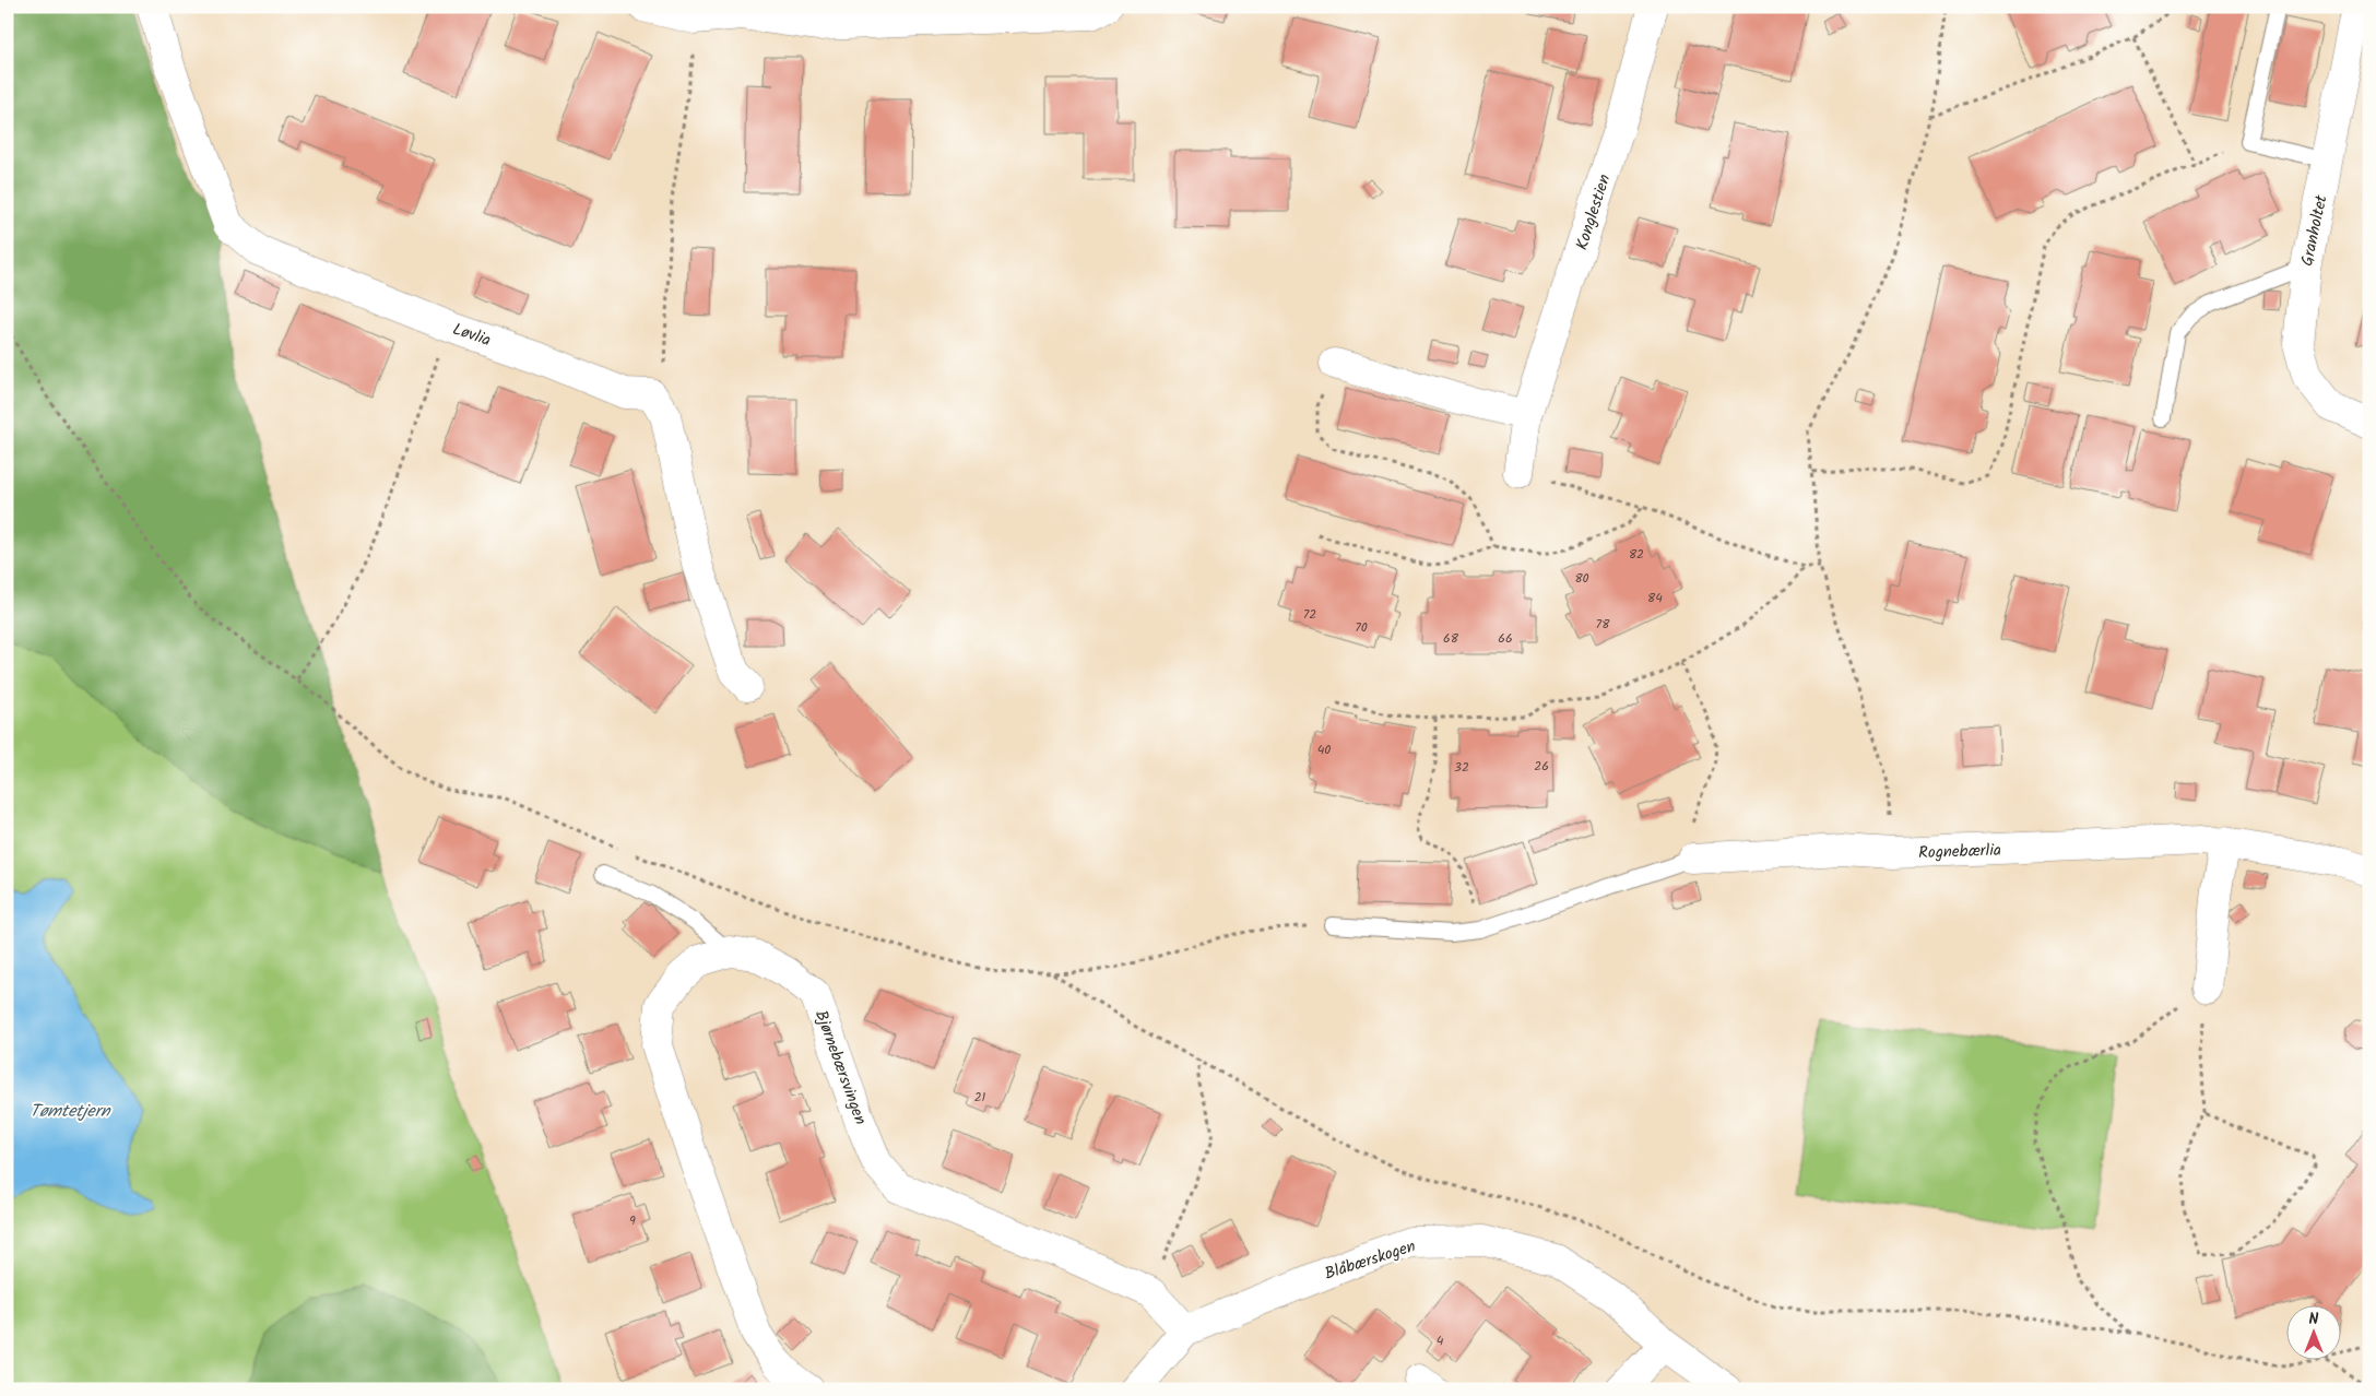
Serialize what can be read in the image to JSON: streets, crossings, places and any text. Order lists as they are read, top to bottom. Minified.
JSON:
{"streets":{"street":["Konglestien","Granholtet","Løvlia","Rognebærlia","Bjørnebærsvingen","Blåbærskogen"]},"crossings":[["Bjørnebærsvingen","Blåbærskogen"]],"water":["Tømtetjern"],"house_numbers":["82","80","84","72","78","70","68","66","40","26","32","21","9","4"],"north":"top"}
